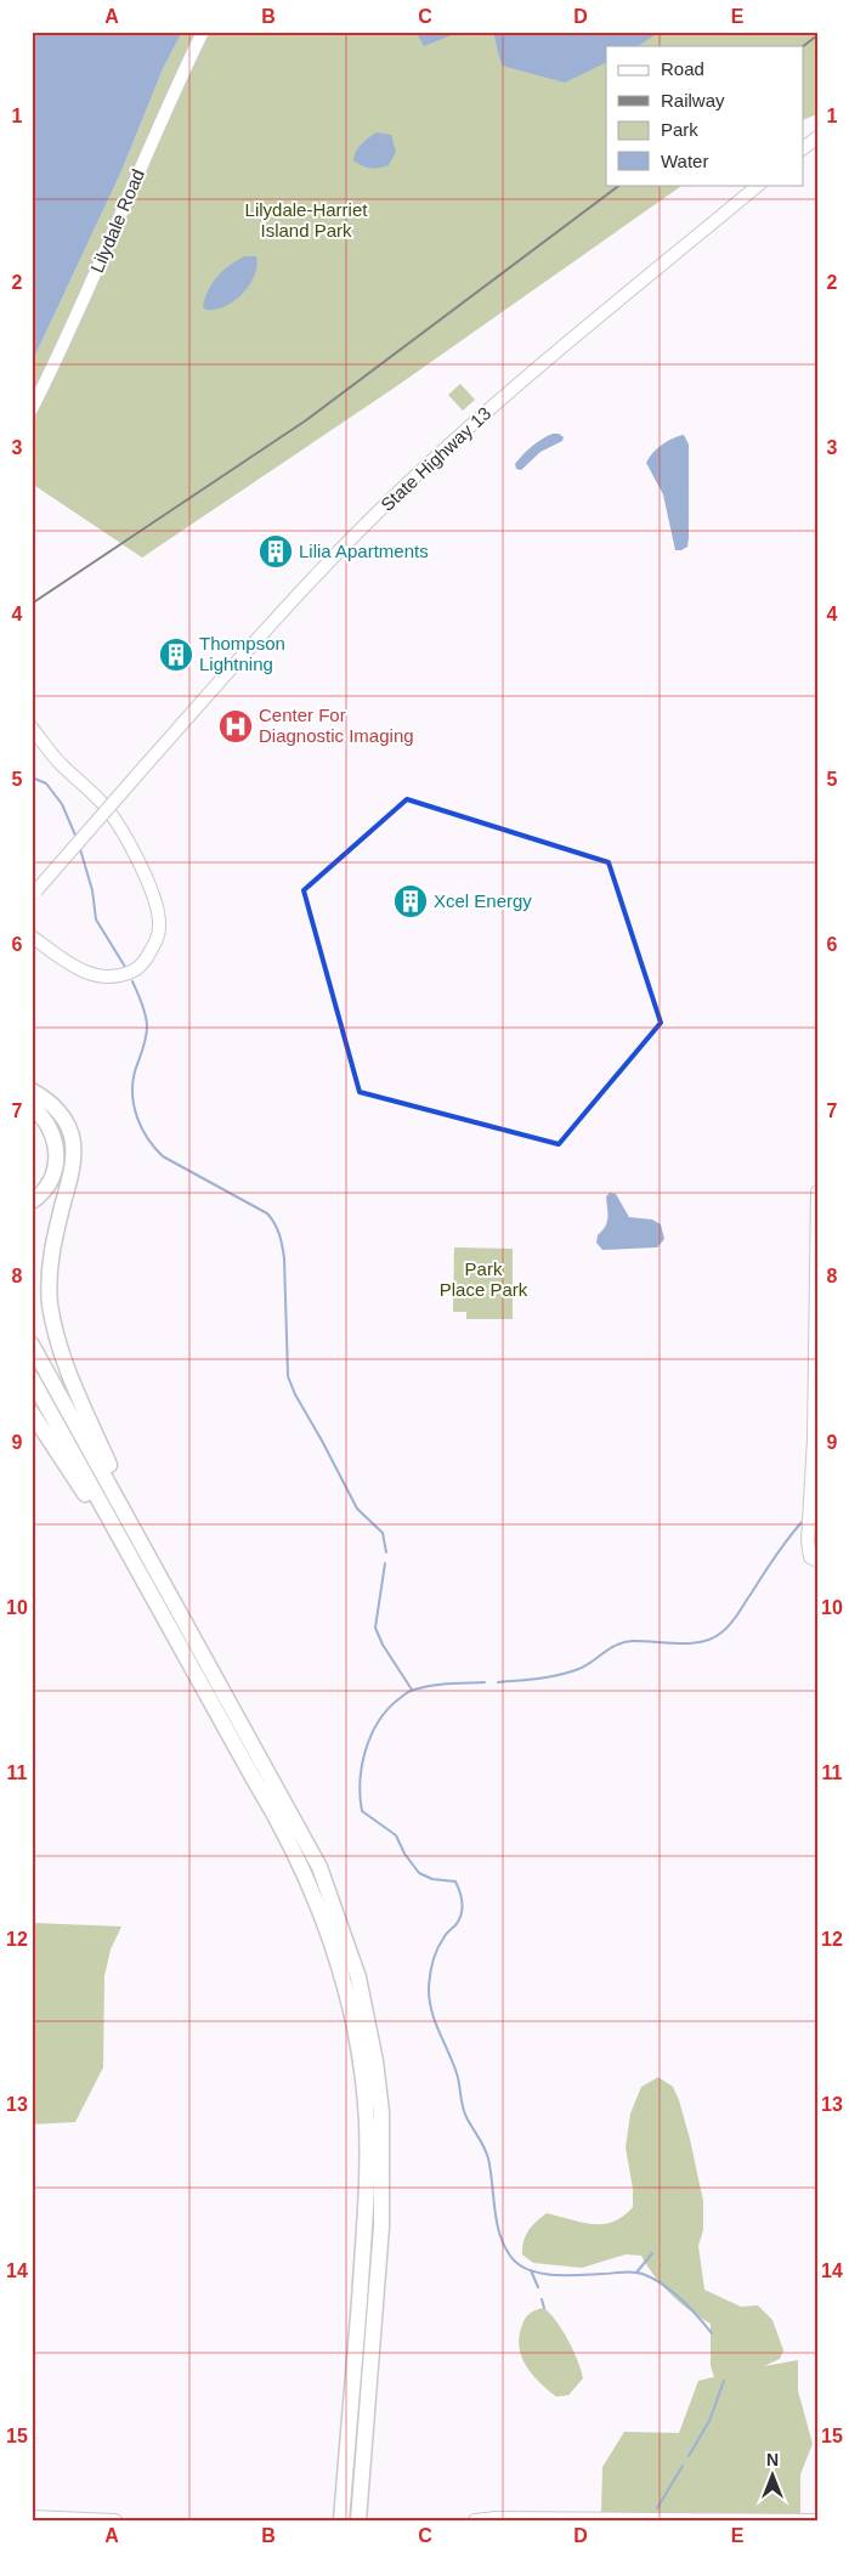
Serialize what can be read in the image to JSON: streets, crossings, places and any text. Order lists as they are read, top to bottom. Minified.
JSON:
{"streets":{"street":["Lilydale Road","State Highway 13"]},"parks":["Lilydale-Harriet Island Park","Park Place Park"],"places":{"building":["Lilia Apartments","Thompson Lightning","Xcel Energy"],"hospital":["Center For Diagnostic Imaging"]},"legend":["Road","Railway","Park","Water"],"north":"top","grid":{"columns":["A","B","C","D","E"],"rows":["1","2","3","4","5","6","7","8","9","10","11","12","13","14","15"]}}
